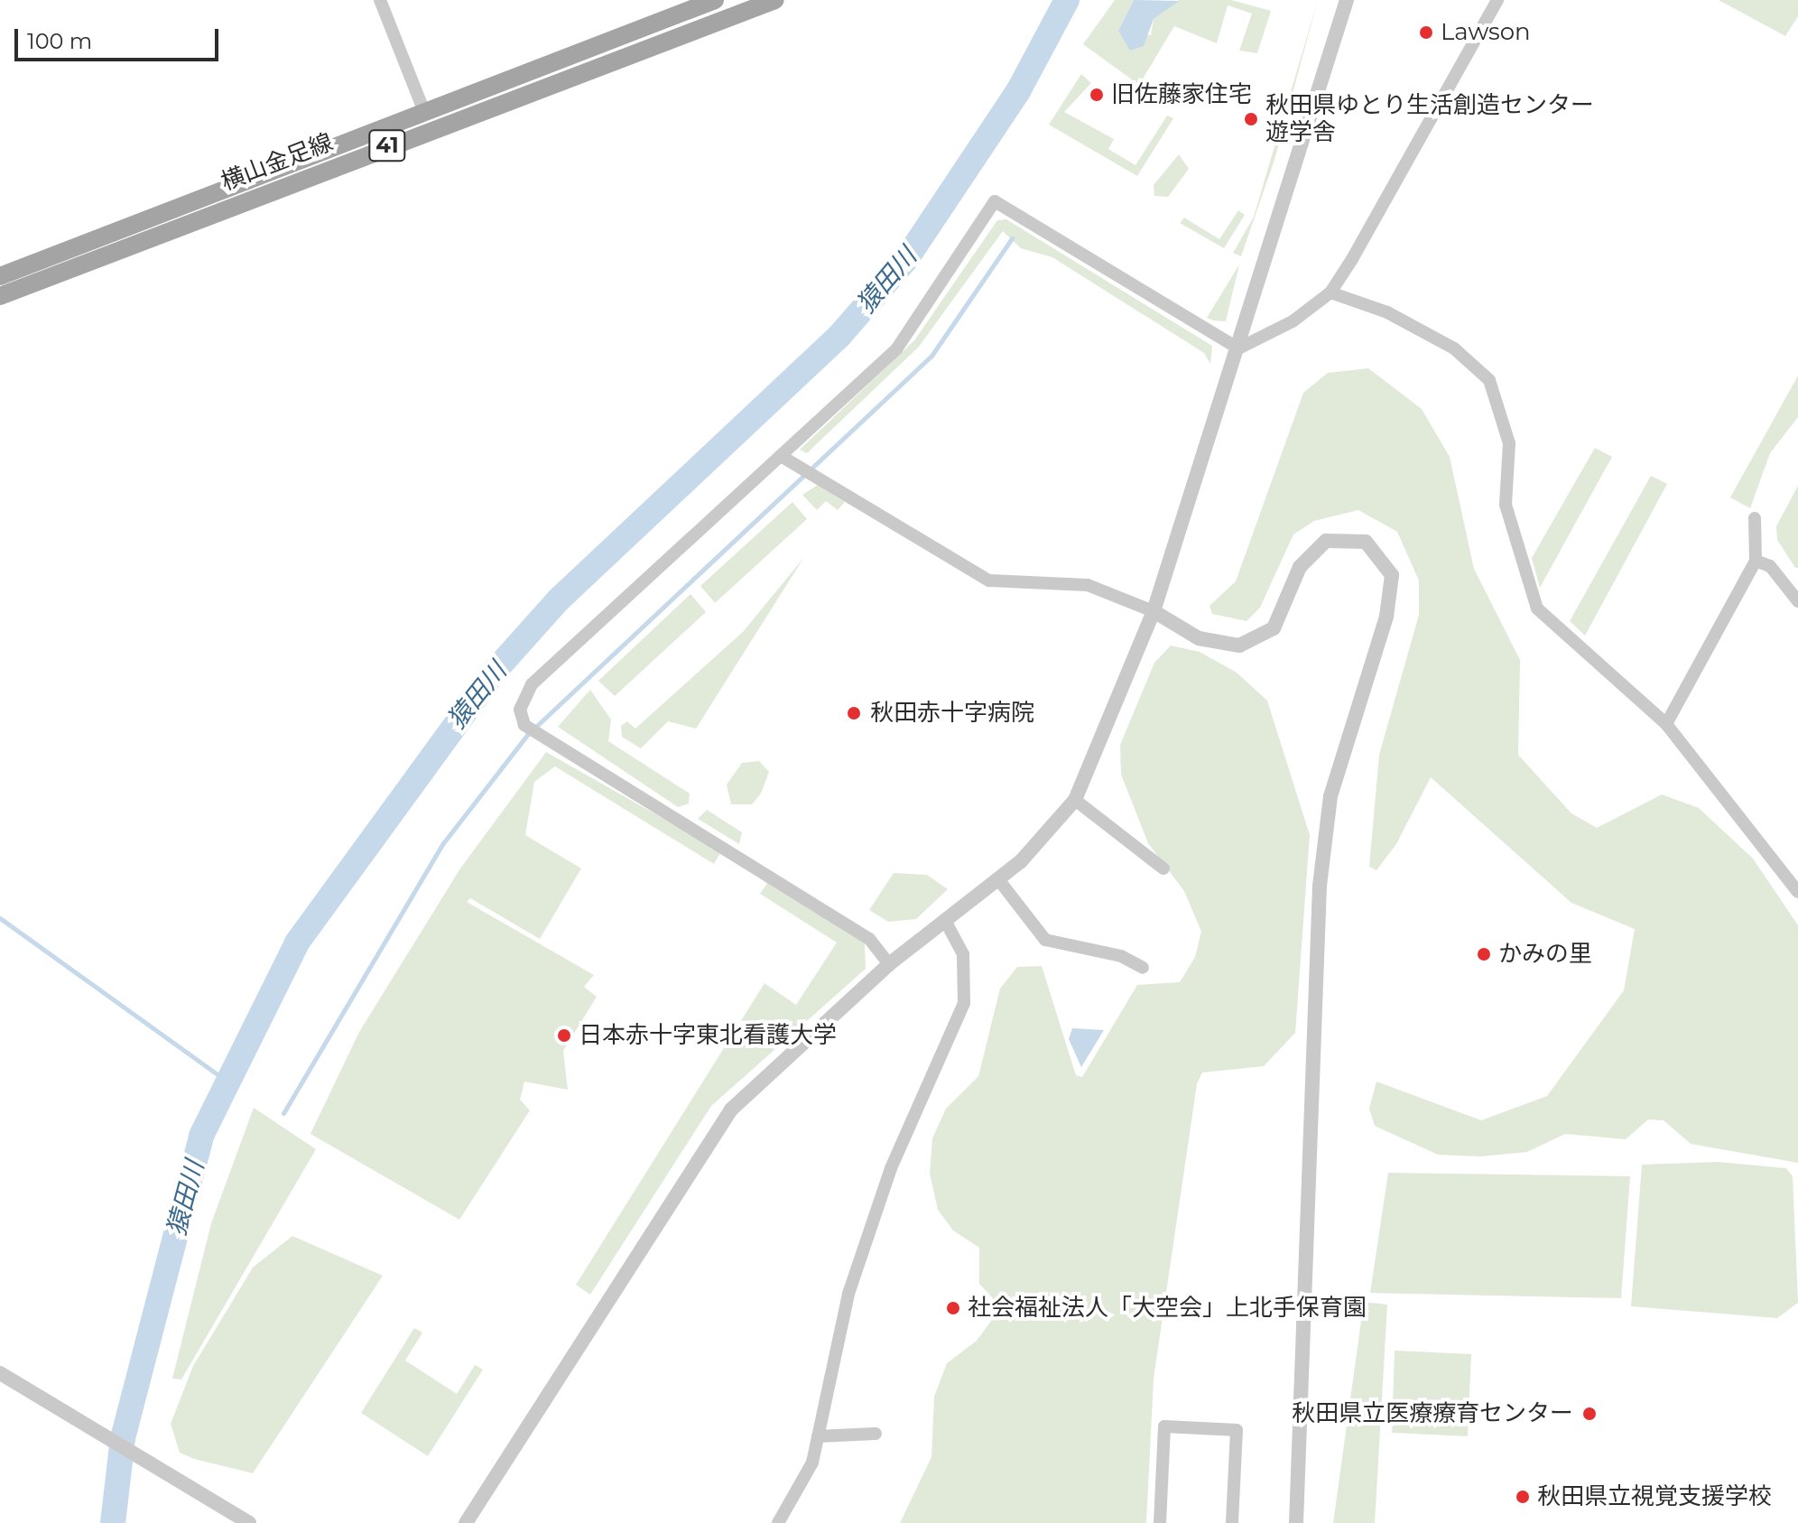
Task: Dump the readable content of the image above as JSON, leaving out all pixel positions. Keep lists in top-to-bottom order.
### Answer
{
  "streets": {
    "main road": ["41", "横山金足線"]
  },
  "water": ["猿田川"],
  "places": [
    "Lawson",
    "旧佐藤家住宅",
    "秋田県ゆとり生活創造センター 遊学舎",
    "秋田赤十字病院",
    "かみの里",
    "日本赤十字東北看護大学",
    "社会福祉法人「大空会」上北手保育園",
    "秋田県立医療療育センター",
    "秋田県立視覚支援学校"
  ],
  "scale_bar": "100 m"
}
